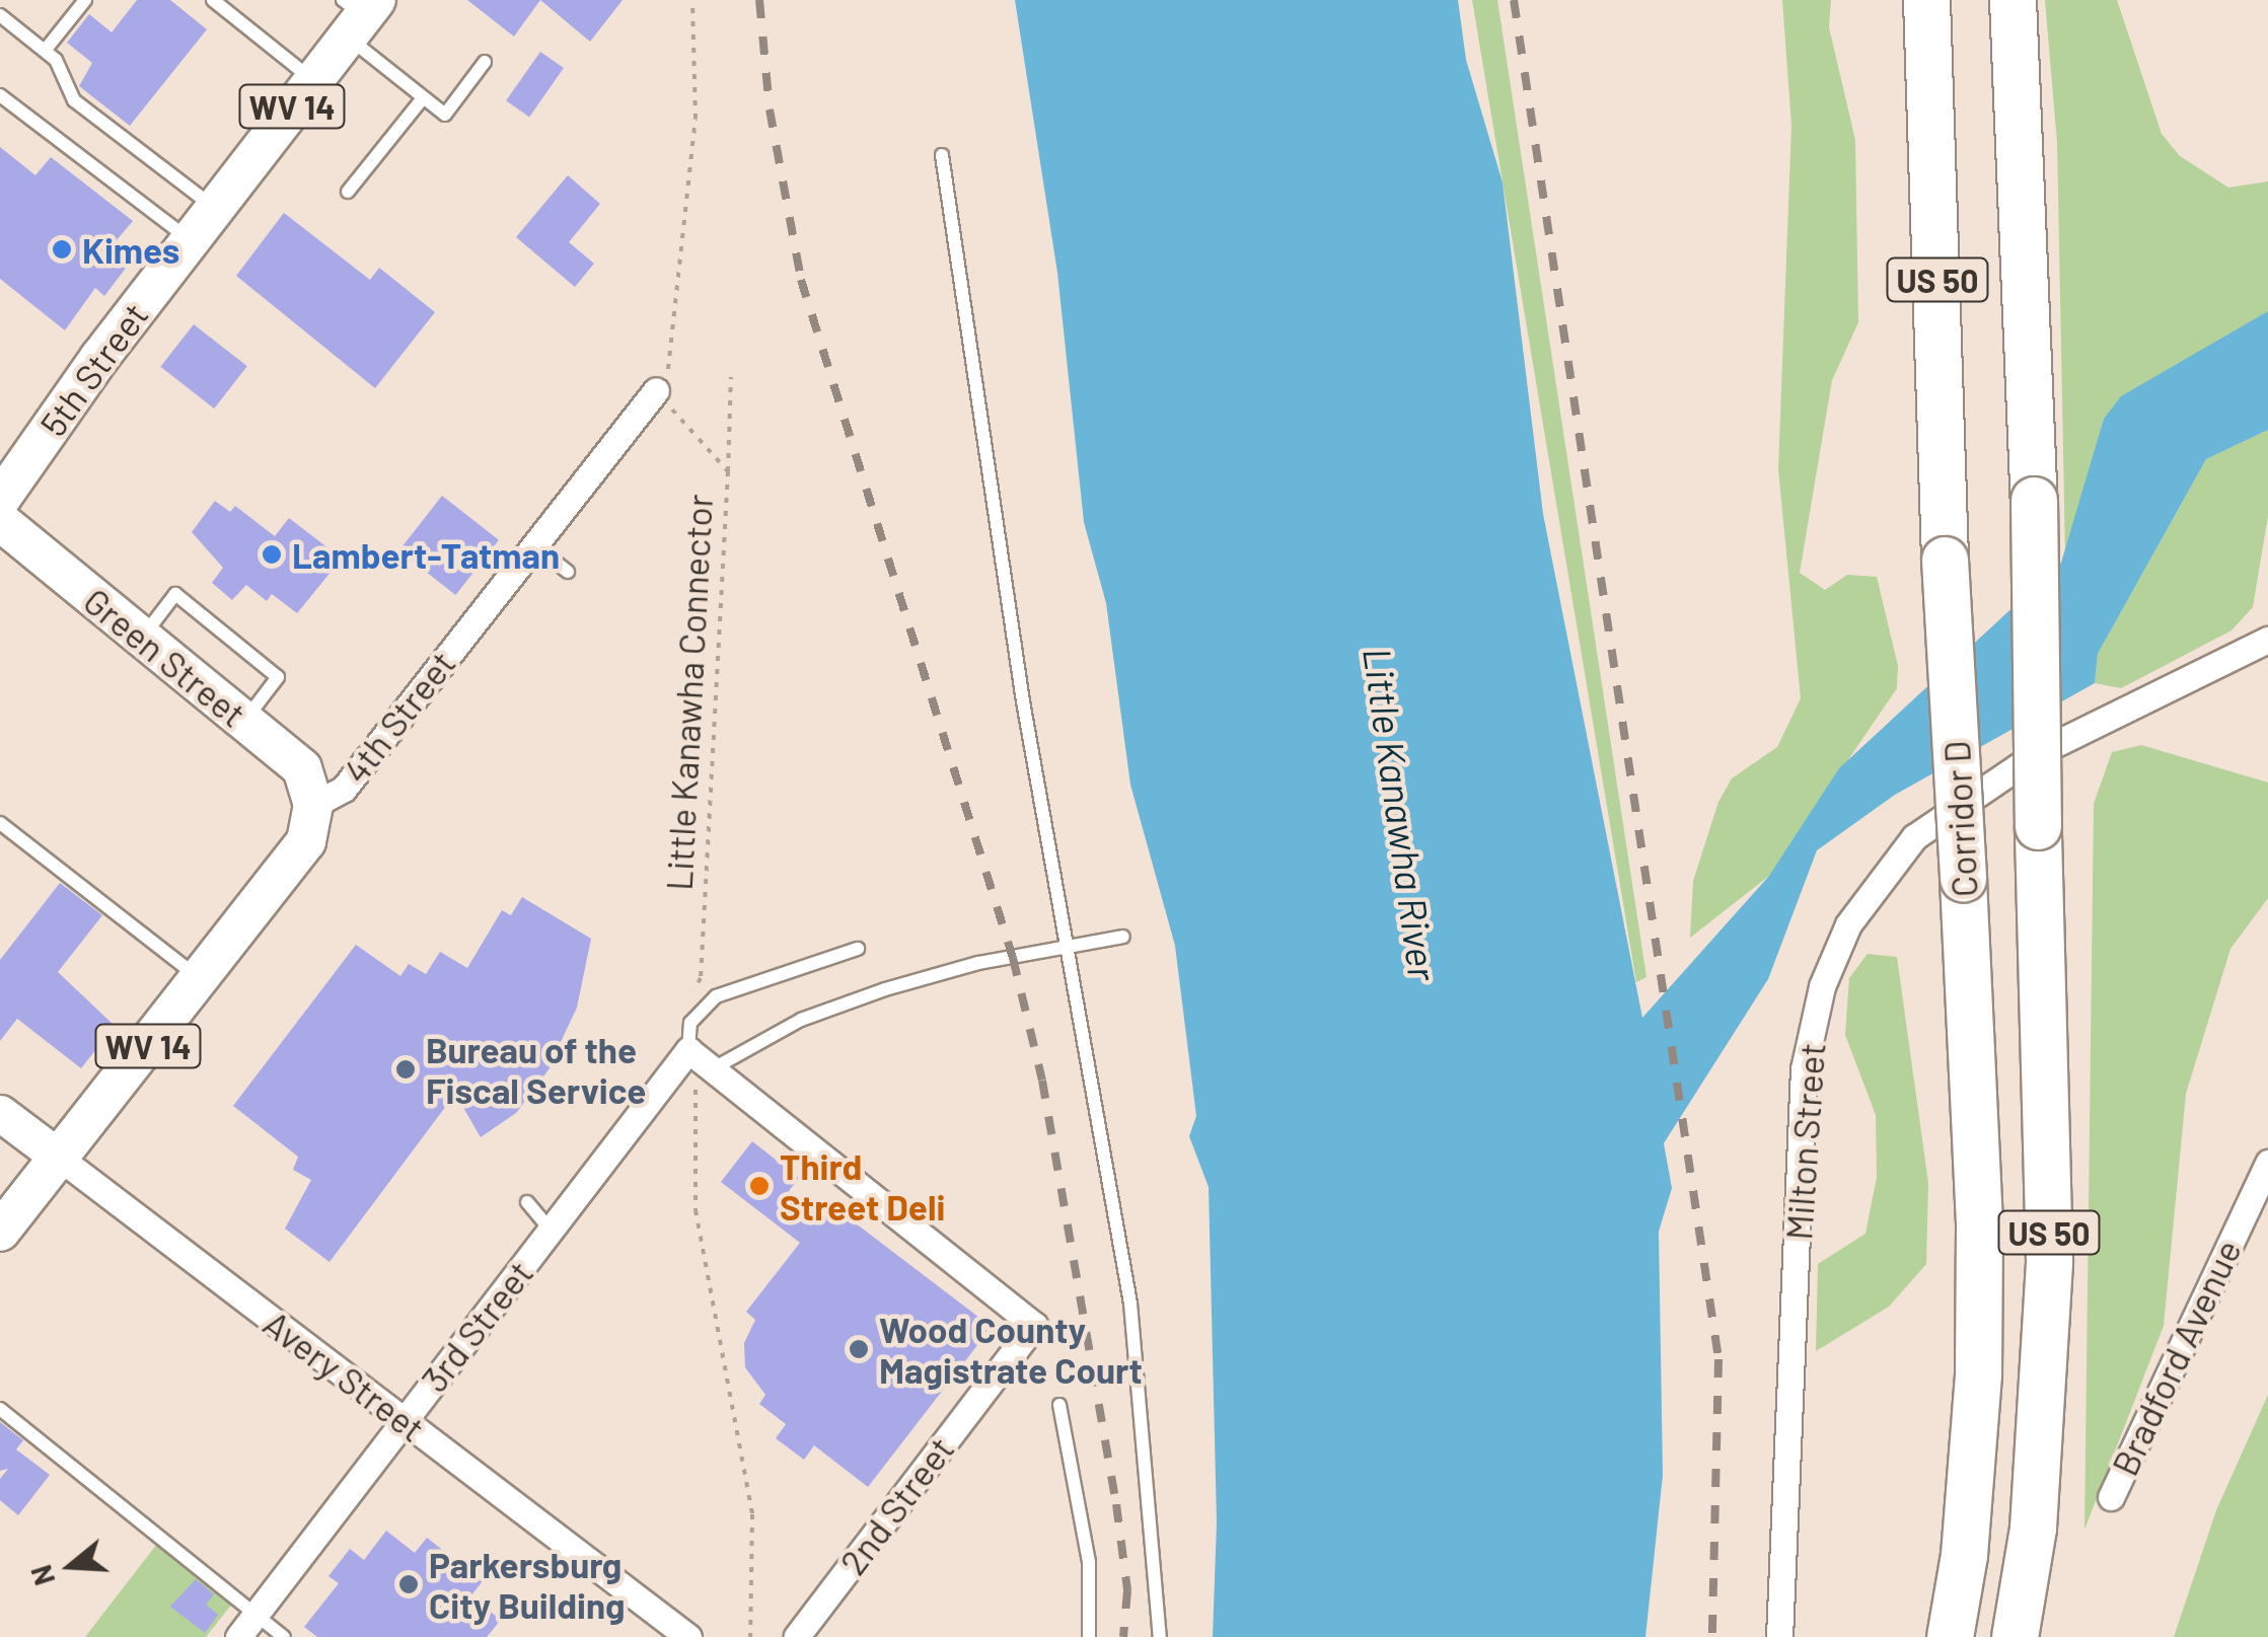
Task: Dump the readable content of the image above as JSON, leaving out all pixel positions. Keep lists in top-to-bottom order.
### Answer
{
  "streets": {
    "highway": ["US 50", "Corridor D"],
    "main road": [
      "WV 14",
      "5th Street",
      "Green Street",
      "4th Street"
    ],
    "street": [
      "Milton Street",
      "3rd Street",
      "Bradford Avenue",
      "Avery Street",
      "2nd Street"
    ],
    "path": ["Little Kanawha Connector"]
  },
  "crossings": [
    ["Green Street", "4th Street"],
    ["Little Kanawha Connector", "4th Street"],
    ["Little Kanawha Connector", "3rd Street"],
    ["4th Street", "Avery Street"],
    ["3rd Street", "Avery Street"]
  ],
  "water": ["Little Kanawha River"],
  "places": [
    "Kimes",
    "Lambert-Tatman",
    "Bureau of the Fiscal Service",
    "Third Street Deli",
    "Wood County Magistrate Court",
    "Parkersburg City Building"
  ],
  "north": "left"
}
